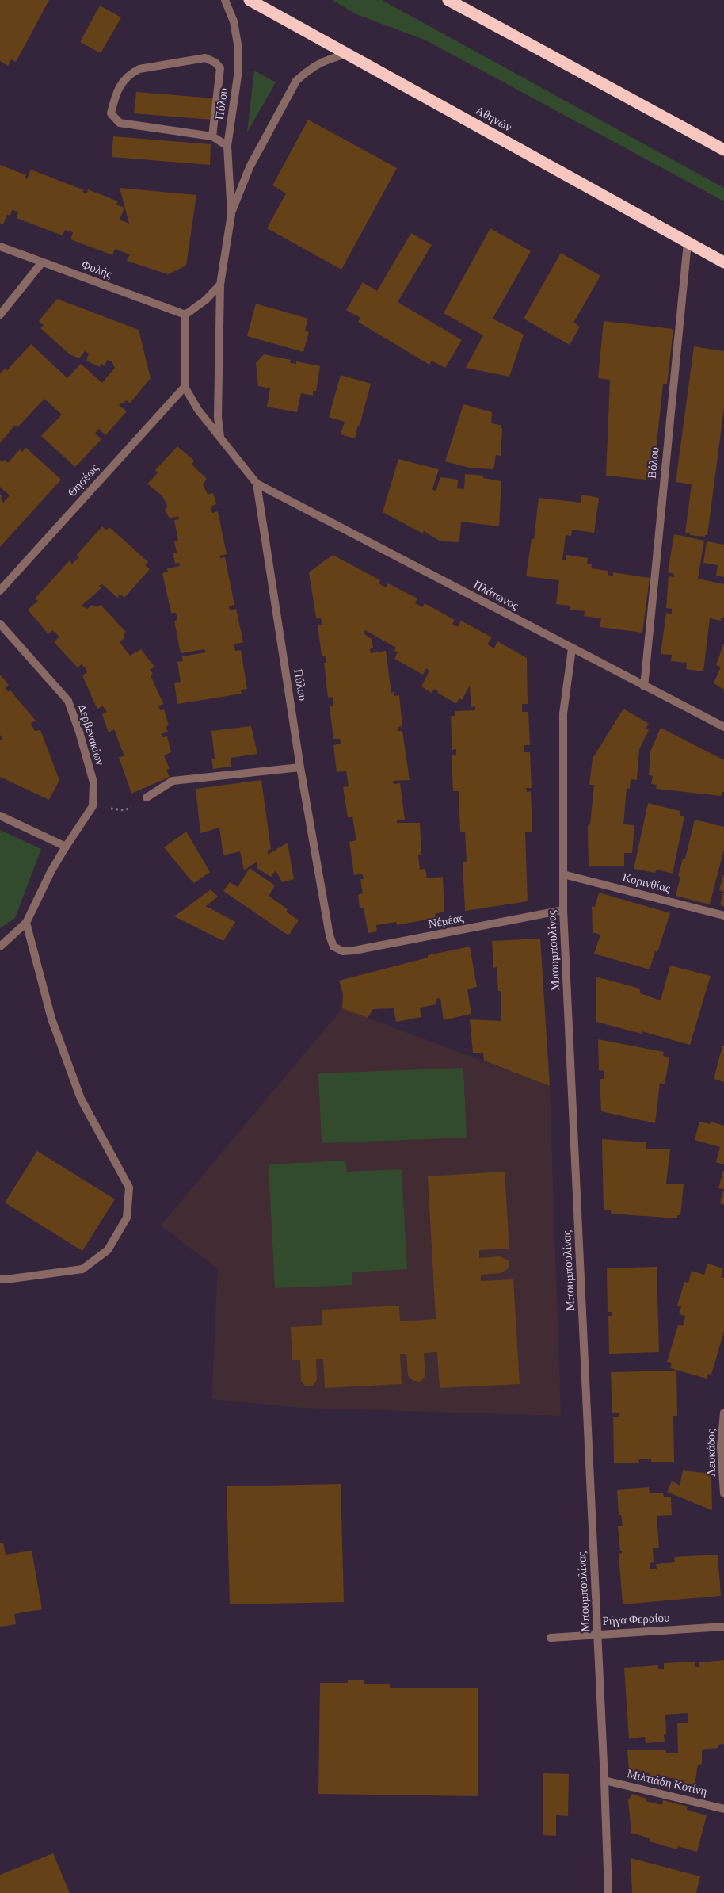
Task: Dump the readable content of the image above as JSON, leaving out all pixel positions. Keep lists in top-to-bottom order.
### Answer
{
  "streets": {
    "highway": ["Αθηνών"],
    "street": [
      "Πύλου",
      "Φυλής",
      "Βόλου",
      "Θησέως",
      "Πλάτωνος",
      "Δερβενακίων",
      "Κορινθίας",
      "Νέμέας",
      "Μπουμπουλίνας",
      "Λευκάδος",
      "Ρήγα Φεραίου",
      "Μιλτιάδη Κοτίνη"
    ]
  },
  "crossings": [
    ["Πύλου", "Αθηνών"],
    ["Πύλου", "Πλάτωνος"],
    ["Πύλου", "Νέμέας"],
    ["Αθηνών", "Βόλου"],
    ["Βόλου", "Πλάτωνος"],
    ["Πλάτωνος", "Μπουμπουλίνας"],
    ["Κορινθίας", "Μπουμπουλίνας"],
    ["Νέμέας", "Μπουμπουλίνας"],
    ["Μπουμπουλίνας", "Ρήγα Φεραίου"],
    ["Μπουμπουλίνας", "Μιλτιάδη Κοτίνη"]
  ]
}
